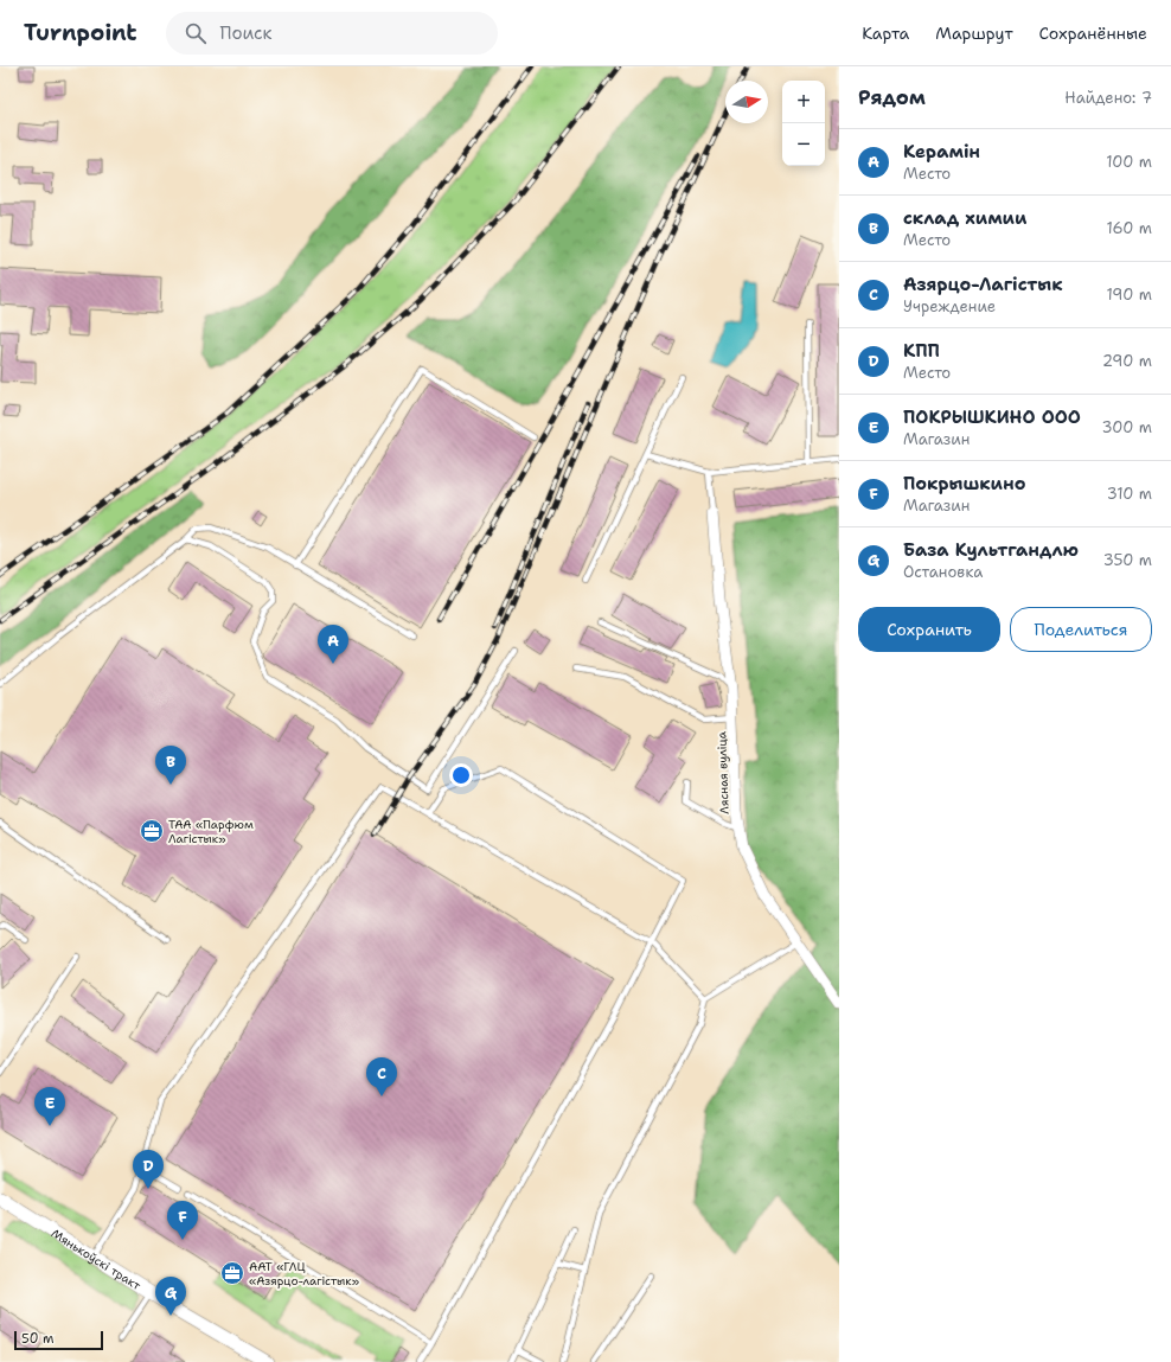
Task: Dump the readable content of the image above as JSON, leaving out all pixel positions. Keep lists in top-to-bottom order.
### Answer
{
  "streets": {
    "street": ["Лясная вуліца", "Мянькоўскі тракт"]
  },
  "places": {
    "office": ["ТАА «Парфюм Лагістык»", "ААТ «ГЛЦ «Азярцо-лагістык»"]
  },
  "scale_bar": "50 m",
  "north": "right",
  "page": {
    "header": "Turnpoint",
    "search": "Поиск",
    "nav": ["Карта", "Маршрут", "Сохранённые"],
    "heading": ["Рядом", "Найдено: 7"],
    "map_buttons": ["+", "−"],
    "list": [
      {
        "mark": "A",
        "name": "Керамін",
        "note": "Место",
        "value": "100 m"
      },
      {
        "mark": "B",
        "name": "склад химии",
        "note": "Место",
        "value": "160 m"
      },
      {
        "mark": "C",
        "name": "Азярцо-Лагістык",
        "note": "Учреждение",
        "value": "190 m"
      },
      {
        "mark": "D",
        "name": "КПП",
        "note": "Место",
        "value": "290 m"
      },
      {
        "mark": "E",
        "name": "ПОКРЫШКИНО ООО",
        "note": "Магазин",
        "value": "300 m"
      },
      {
        "mark": "F",
        "name": "Покрышкино",
        "note": "Магазин",
        "value": "310 m"
      },
      {
        "mark": "G",
        "name": "База Культгандлю",
        "note": "Остановка",
        "value": "350 m"
      }
    ],
    "buttons": ["Сохранить", "Поделиться"],
    "pins": [
      "A",
      "B",
      "C",
      "E",
      "D",
      "F",
      "G"
    ],
    "scale": "50 m"
  }
}
